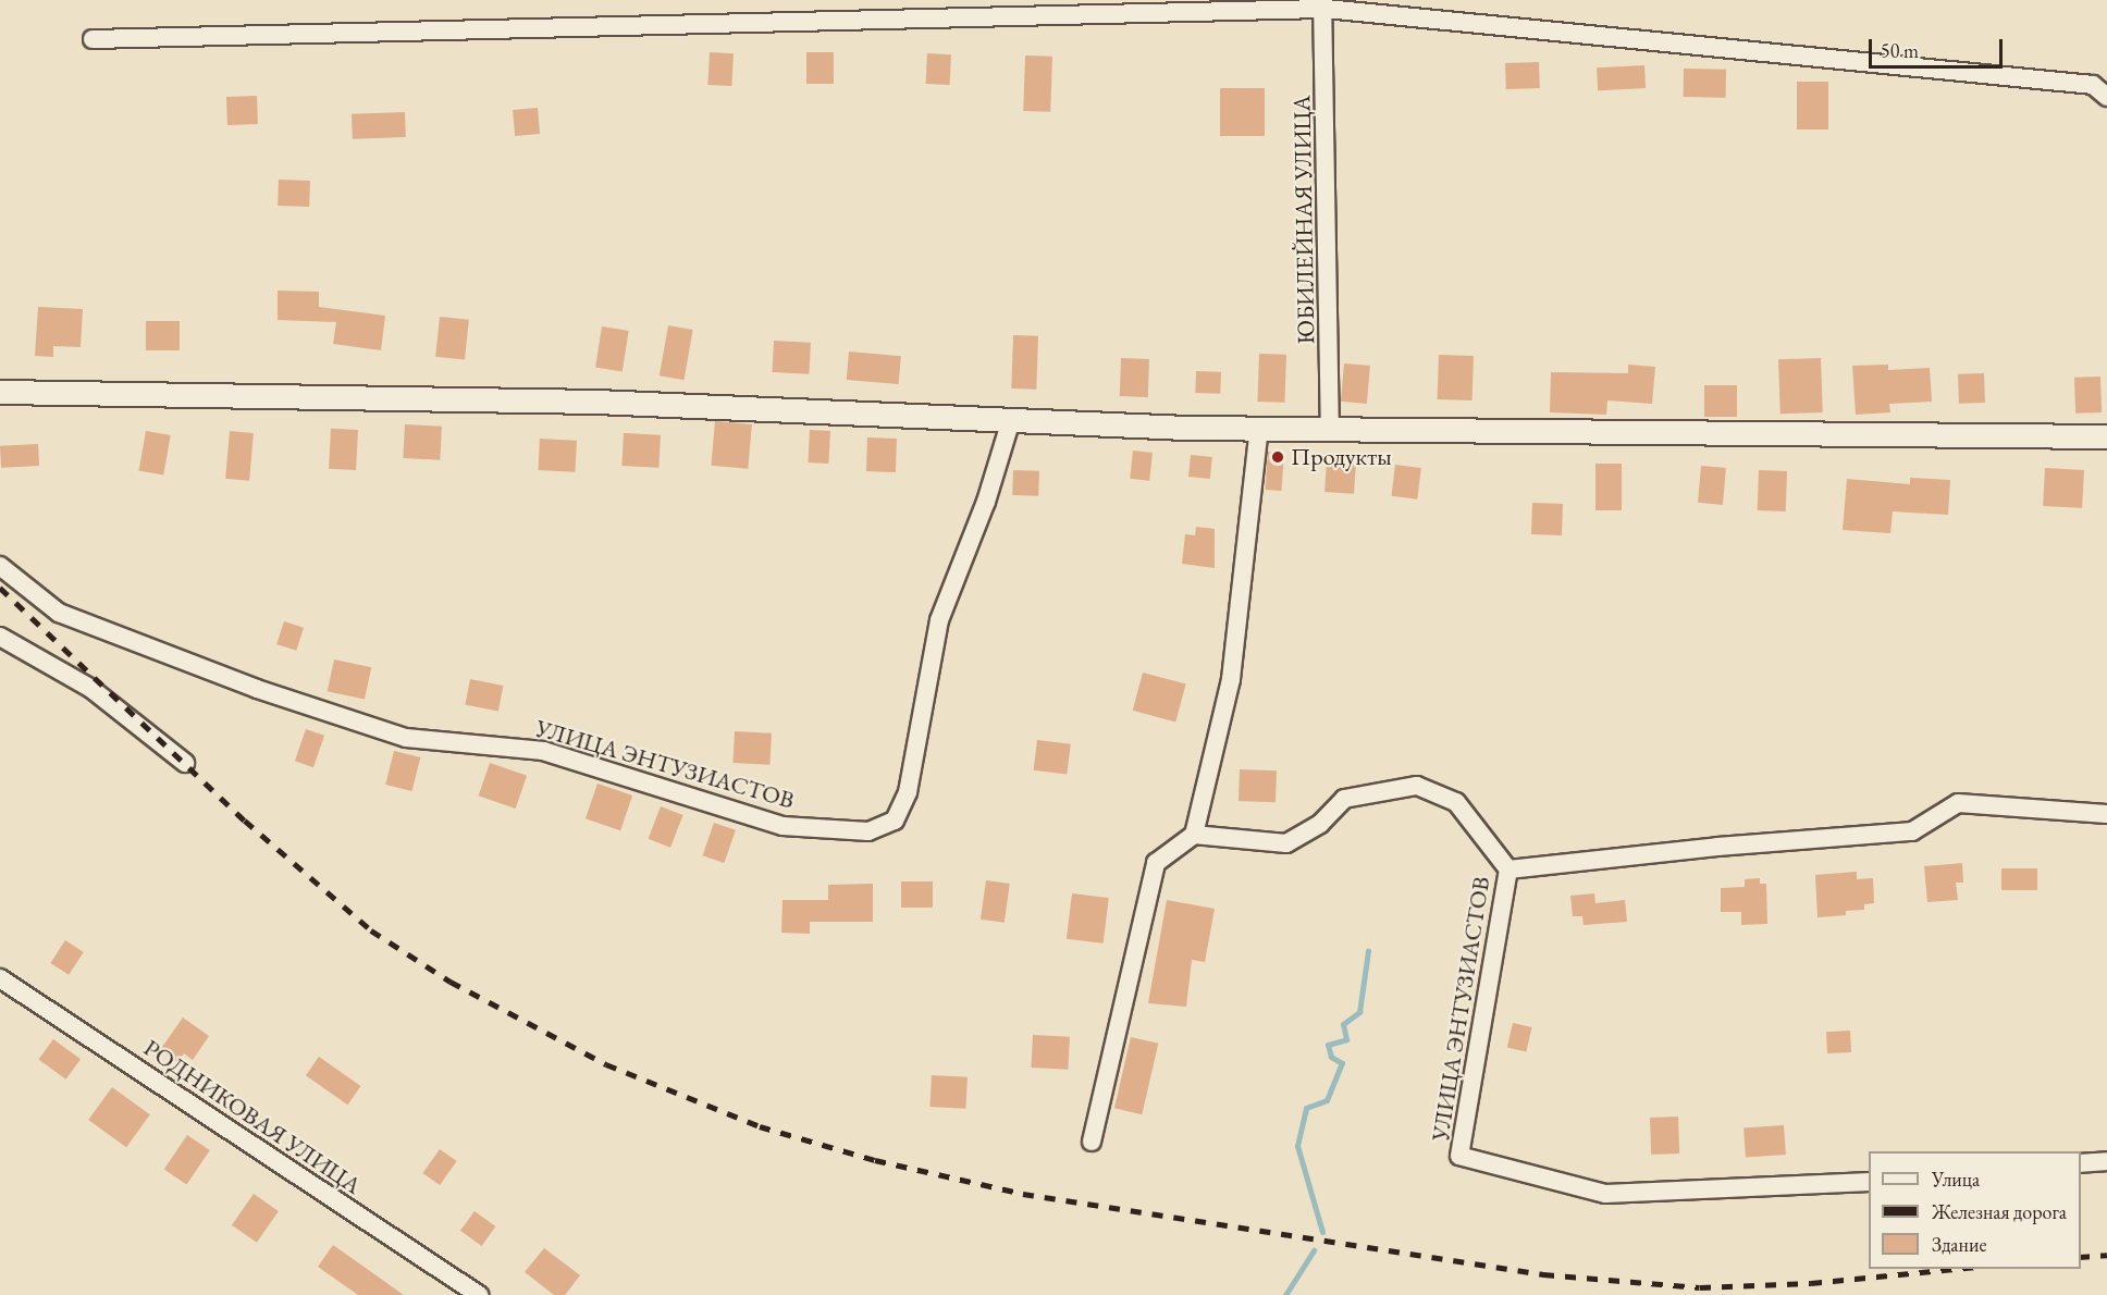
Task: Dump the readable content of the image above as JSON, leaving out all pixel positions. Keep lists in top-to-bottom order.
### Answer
{
  "streets": {
    "street": ["ЮБИЛЕЙНАЯ УЛИЦА", "УЛИЦА ЭНТУЗИАСТОВ", "РОДНИКОВАЯ УЛИЦА"]
  },
  "places": ["Продукты"],
  "legend": ["Улица", "Железная дорога", "Здание"],
  "scale_bar": "50 m"
}
